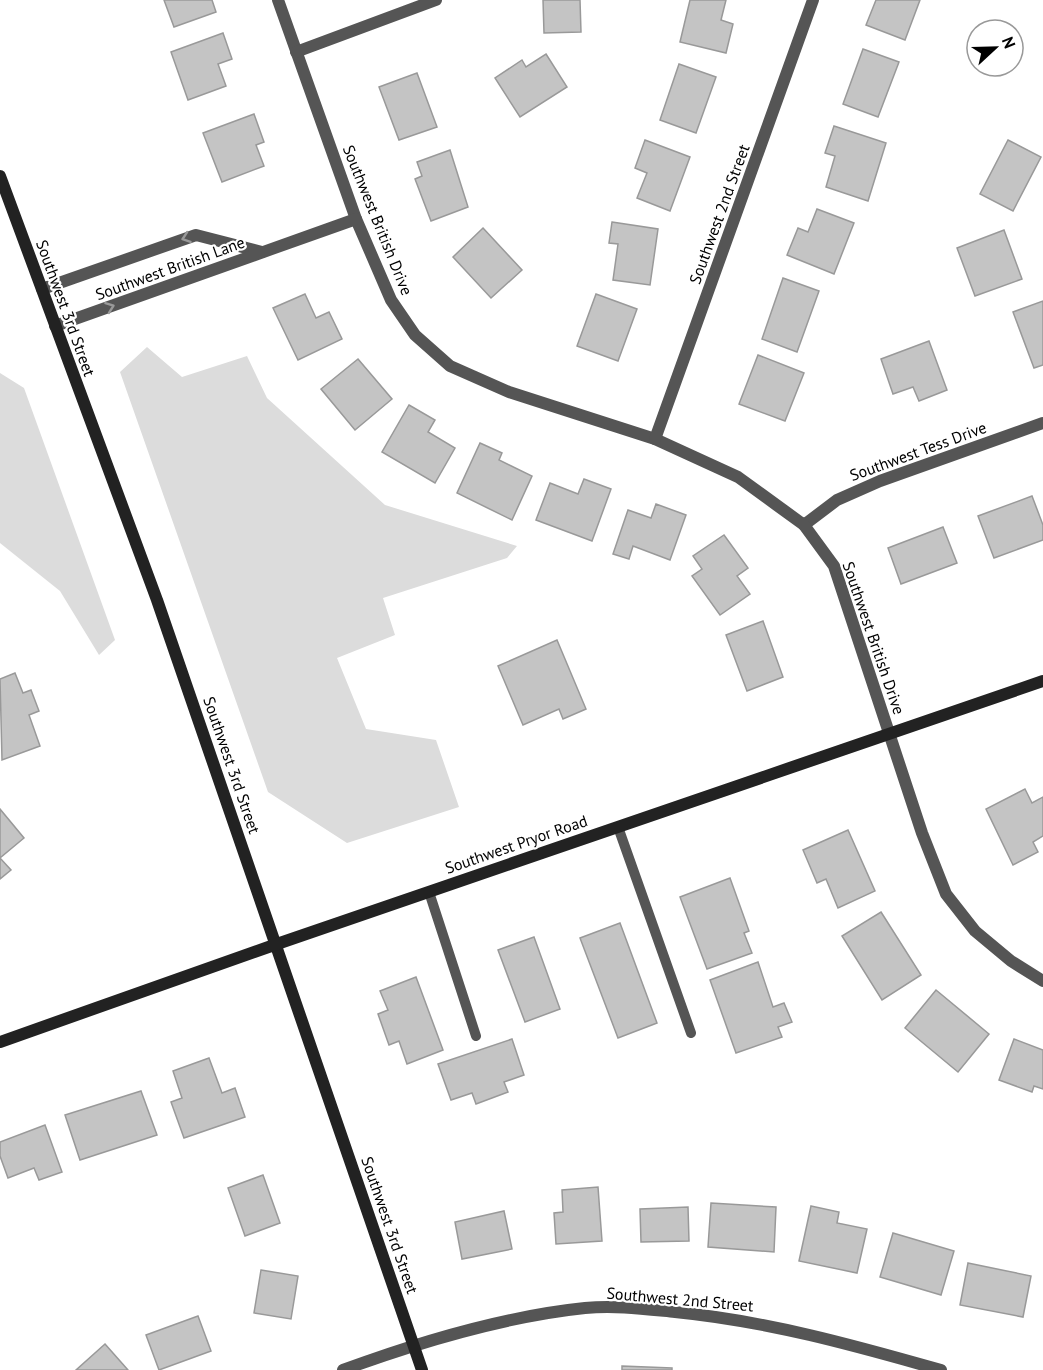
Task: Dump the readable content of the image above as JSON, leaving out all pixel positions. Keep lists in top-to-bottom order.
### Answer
{
  "streets": {
    "main road": ["Southwest 3rd Street", "Southwest Pryor Road"],
    "street": [
      "Southwest 2nd Street",
      "Southwest British Drive",
      "Southwest British Lane",
      "Southwest Tess Drive"
    ]
  },
  "crossings": [
    ["Southwest 2nd Street", "Southwest British Drive"],
    ["Southwest 2nd Street", "Southwest 3rd Street"],
    ["Southwest British Drive", "Southwest British Lane"],
    ["Southwest British Drive", "Southwest Tess Drive"],
    ["Southwest British Drive", "Southwest Pryor Road"],
    ["Southwest British Lane", "Southwest 3rd Street"],
    ["Southwest 3rd Street", "Southwest Pryor Road"]
  ],
  "north": "right"
}
